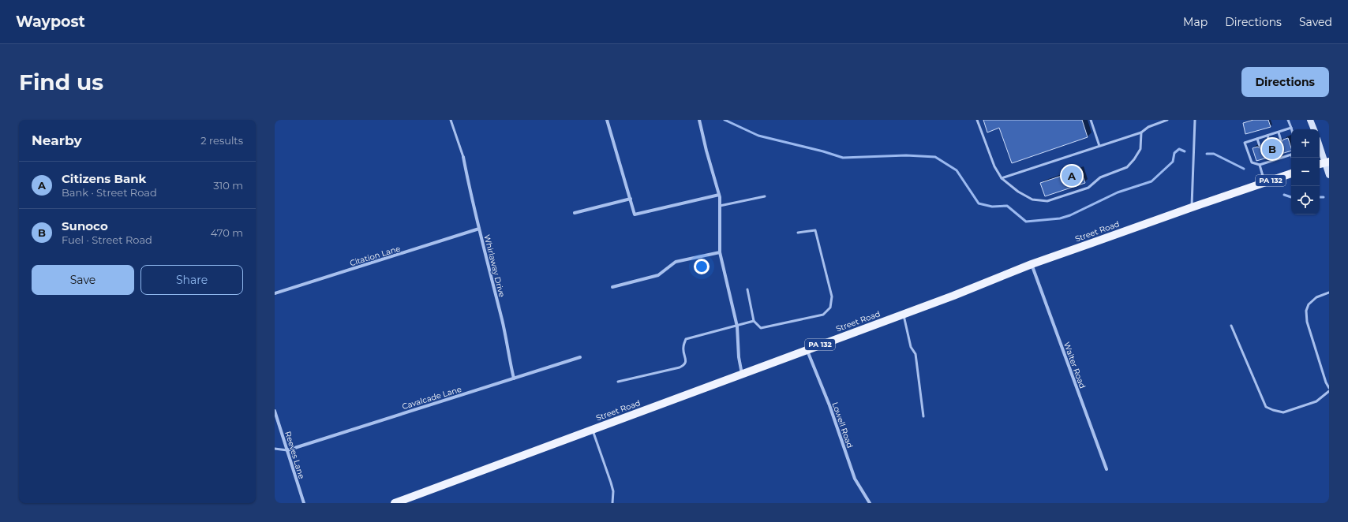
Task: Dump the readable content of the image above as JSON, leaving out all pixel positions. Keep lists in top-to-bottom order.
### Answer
{
  "streets": {
    "main road": ["PA 132", "Street Road"],
    "street": [
      "Citation Lane",
      "Whirlaway Drive",
      "Walter Road",
      "Cavalcade Lane",
      "Lowell Road",
      "Reeves Lane"
    ]
  },
  "crossings": [
    ["Street Road", "Walter Road"],
    ["Street Road", "Lowell Road"],
    ["Citation Lane", "Whirlaway Drive"],
    ["Whirlaway Drive", "Cavalcade Lane"],
    ["Cavalcade Lane", "Reeves Lane"]
  ],
  "page": {
    "header": "Waypost",
    "nav": ["Map", "Directions", "Saved"],
    "buttons": [
      "Directions",
      ["Save", "Share"]
    ],
    "title": "Find us",
    "heading": ["Nearby", "2 results"],
    "map_buttons": ["+", "−"],
    "pins": ["B", "A"],
    "list": [
      {
        "mark": "A",
        "name": "Citizens Bank",
        "note": "Bank · Street Road",
        "value": "310 m"
      },
      {
        "mark": "B",
        "name": "Sunoco",
        "note": "Fuel · Street Road",
        "value": "470 m"
      }
    ]
  }
}
